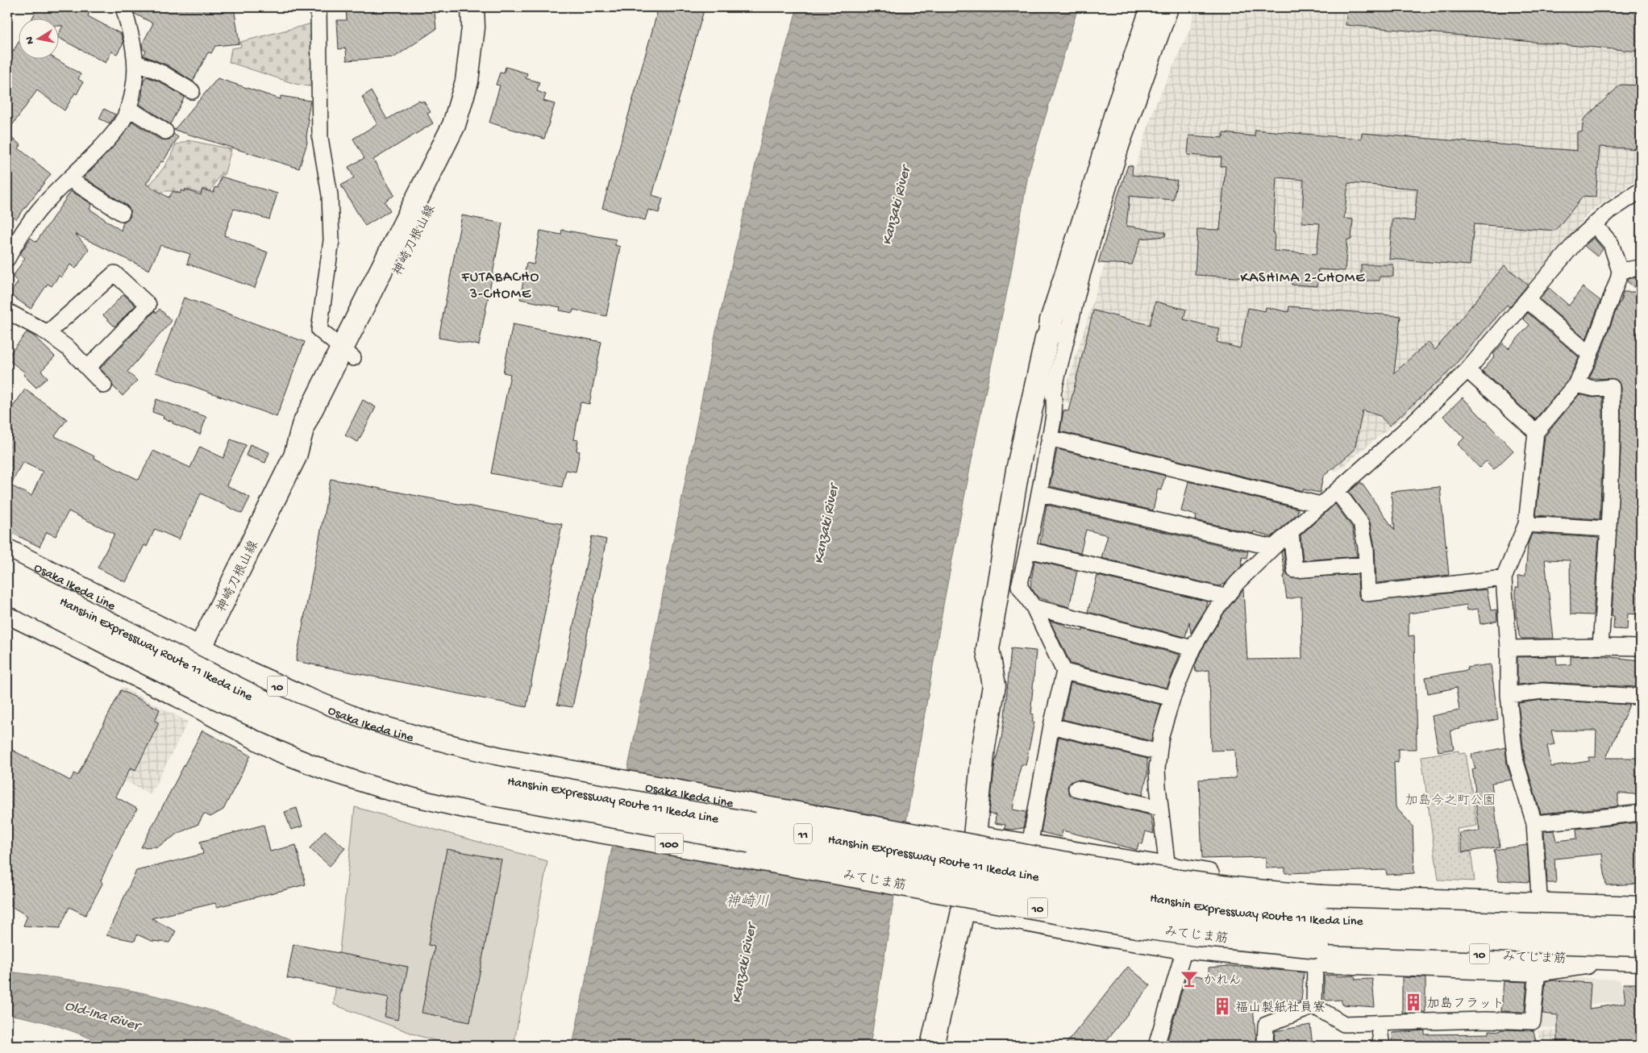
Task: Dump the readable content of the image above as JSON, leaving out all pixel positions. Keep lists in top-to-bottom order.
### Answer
{
  "streets": {
    "main road": [
      "神崎刀根山線",
      "Osaka Ikeda Line",
      "Hanshin Expressway Route 11 Ikeda Line",
      "10",
      "11",
      "100",
      "みてじま筋"
    ]
  },
  "crossings": [
    ["神崎刀根山線", "Osaka Ikeda Line"],
    ["神崎刀根山線", "100"],
    ["100", "みてじま筋"]
  ],
  "districts": ["FUTABACHO 3-CHOME", "KASHIMA 2-CHOME"],
  "water": ["Kanzaki River", "神崎川", "Old-Ina River"],
  "parks": ["加島今之町公園"],
  "places": {
    "bar": ["かれん"],
    "building": ["加島フラット", "福山製紙社員寮"]
  },
  "north": "left"
}
